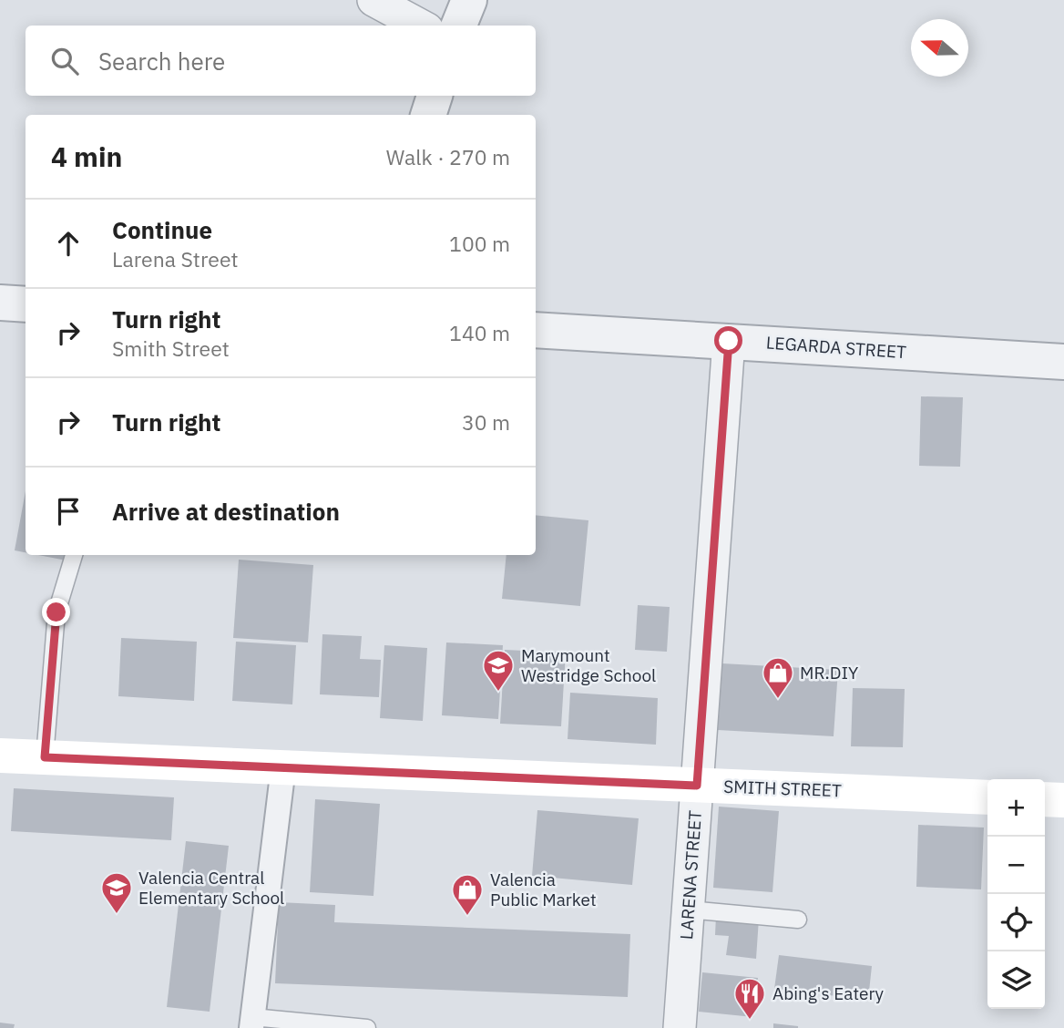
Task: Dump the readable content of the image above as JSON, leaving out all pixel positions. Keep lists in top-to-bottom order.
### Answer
{
  "streets": {
    "main road": ["SMITH STREET"],
    "street": ["LEGARDA STREET", "LARENA STREET"]
  },
  "crossings": [
    ["LEGARDA STREET", "LARENA STREET"],
    ["SMITH STREET", "LARENA STREET"]
  ],
  "places": {
    "school or university": ["Marymount Westridge School", "Valencia Central Elementary School"],
    "shop": ["MR.DIY", "Valencia Public Market"],
    "restaurant": ["Abing's Eatery"]
  },
  "north": "left",
  "page": {
    "search": "Search here",
    "heading": ["4 min", "Walk · 270 m"],
    "list": [
      ["Continue", "Larena Street", "100 m"],
      ["Turn right", "Smith Street", "140 m"],
      ["Turn right", "30 m"],
      "Arrive at destination"
    ],
    "map_buttons": ["+", "−"]
  }
}
